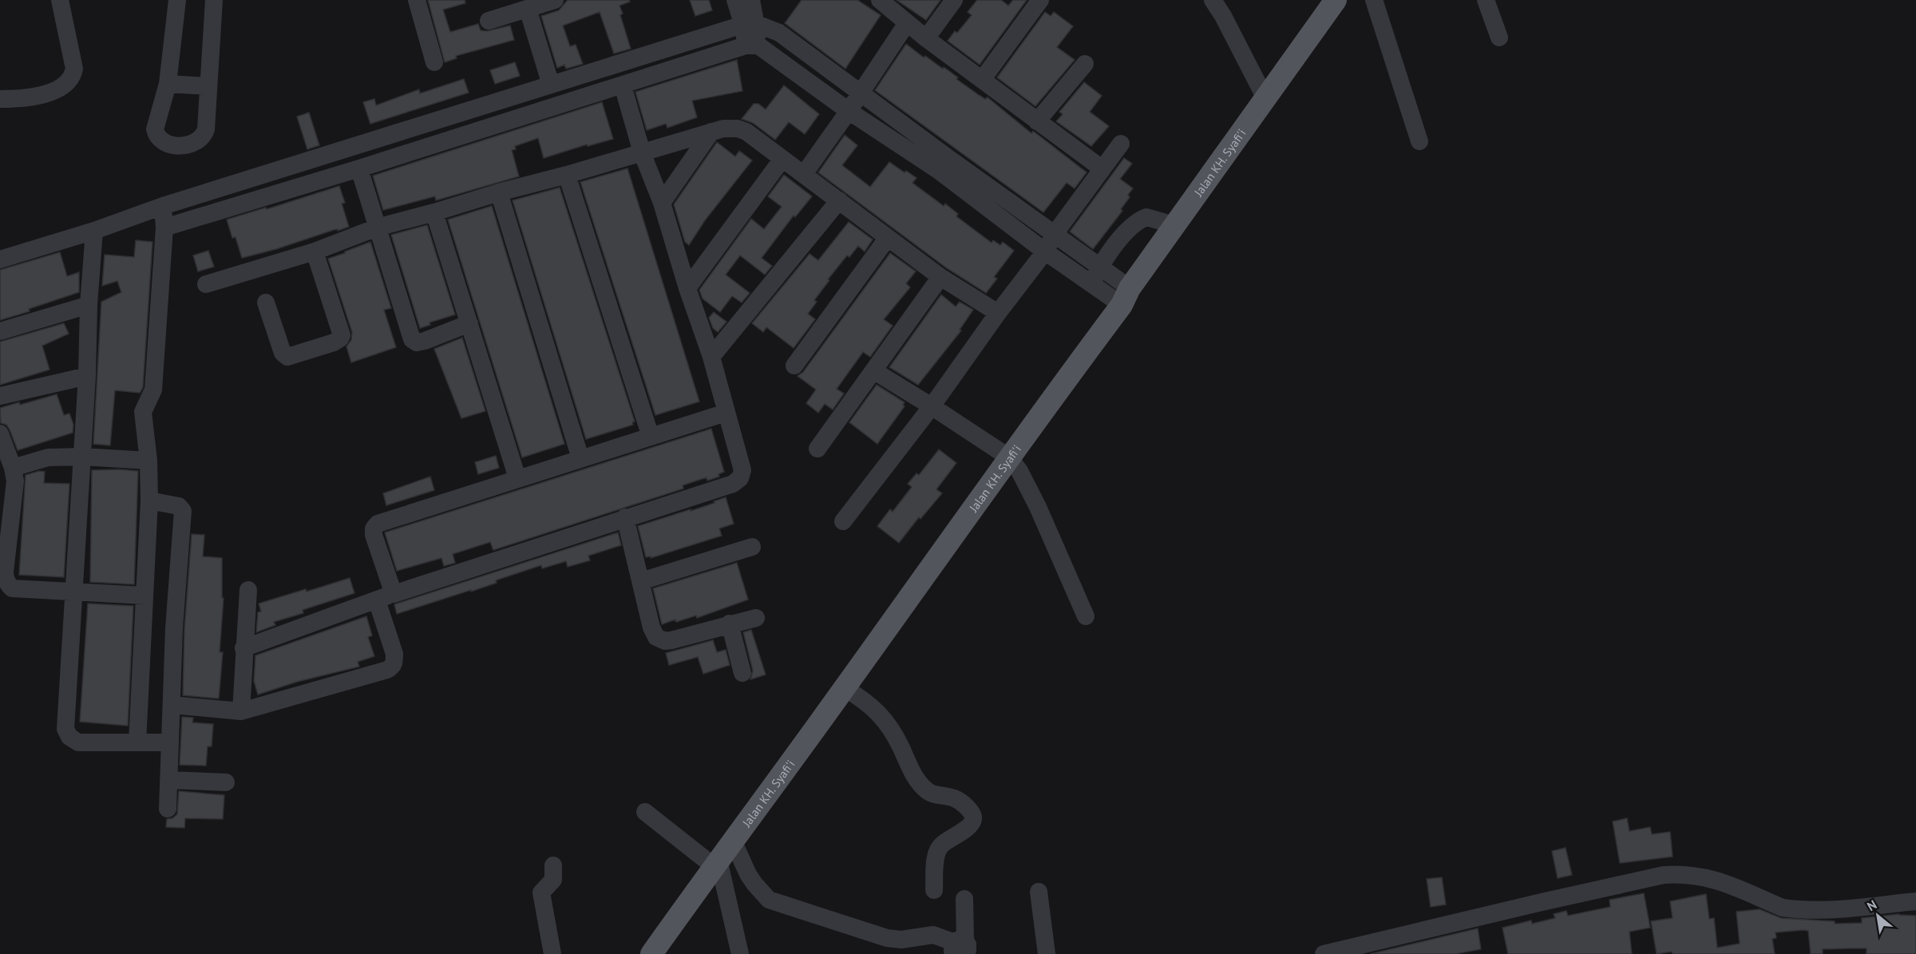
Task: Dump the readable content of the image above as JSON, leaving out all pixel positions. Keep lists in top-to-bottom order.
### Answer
{
  "streets": {
    "main road": ["Jalan KH. Syafi'i"]
  },
  "north": "top left"
}
